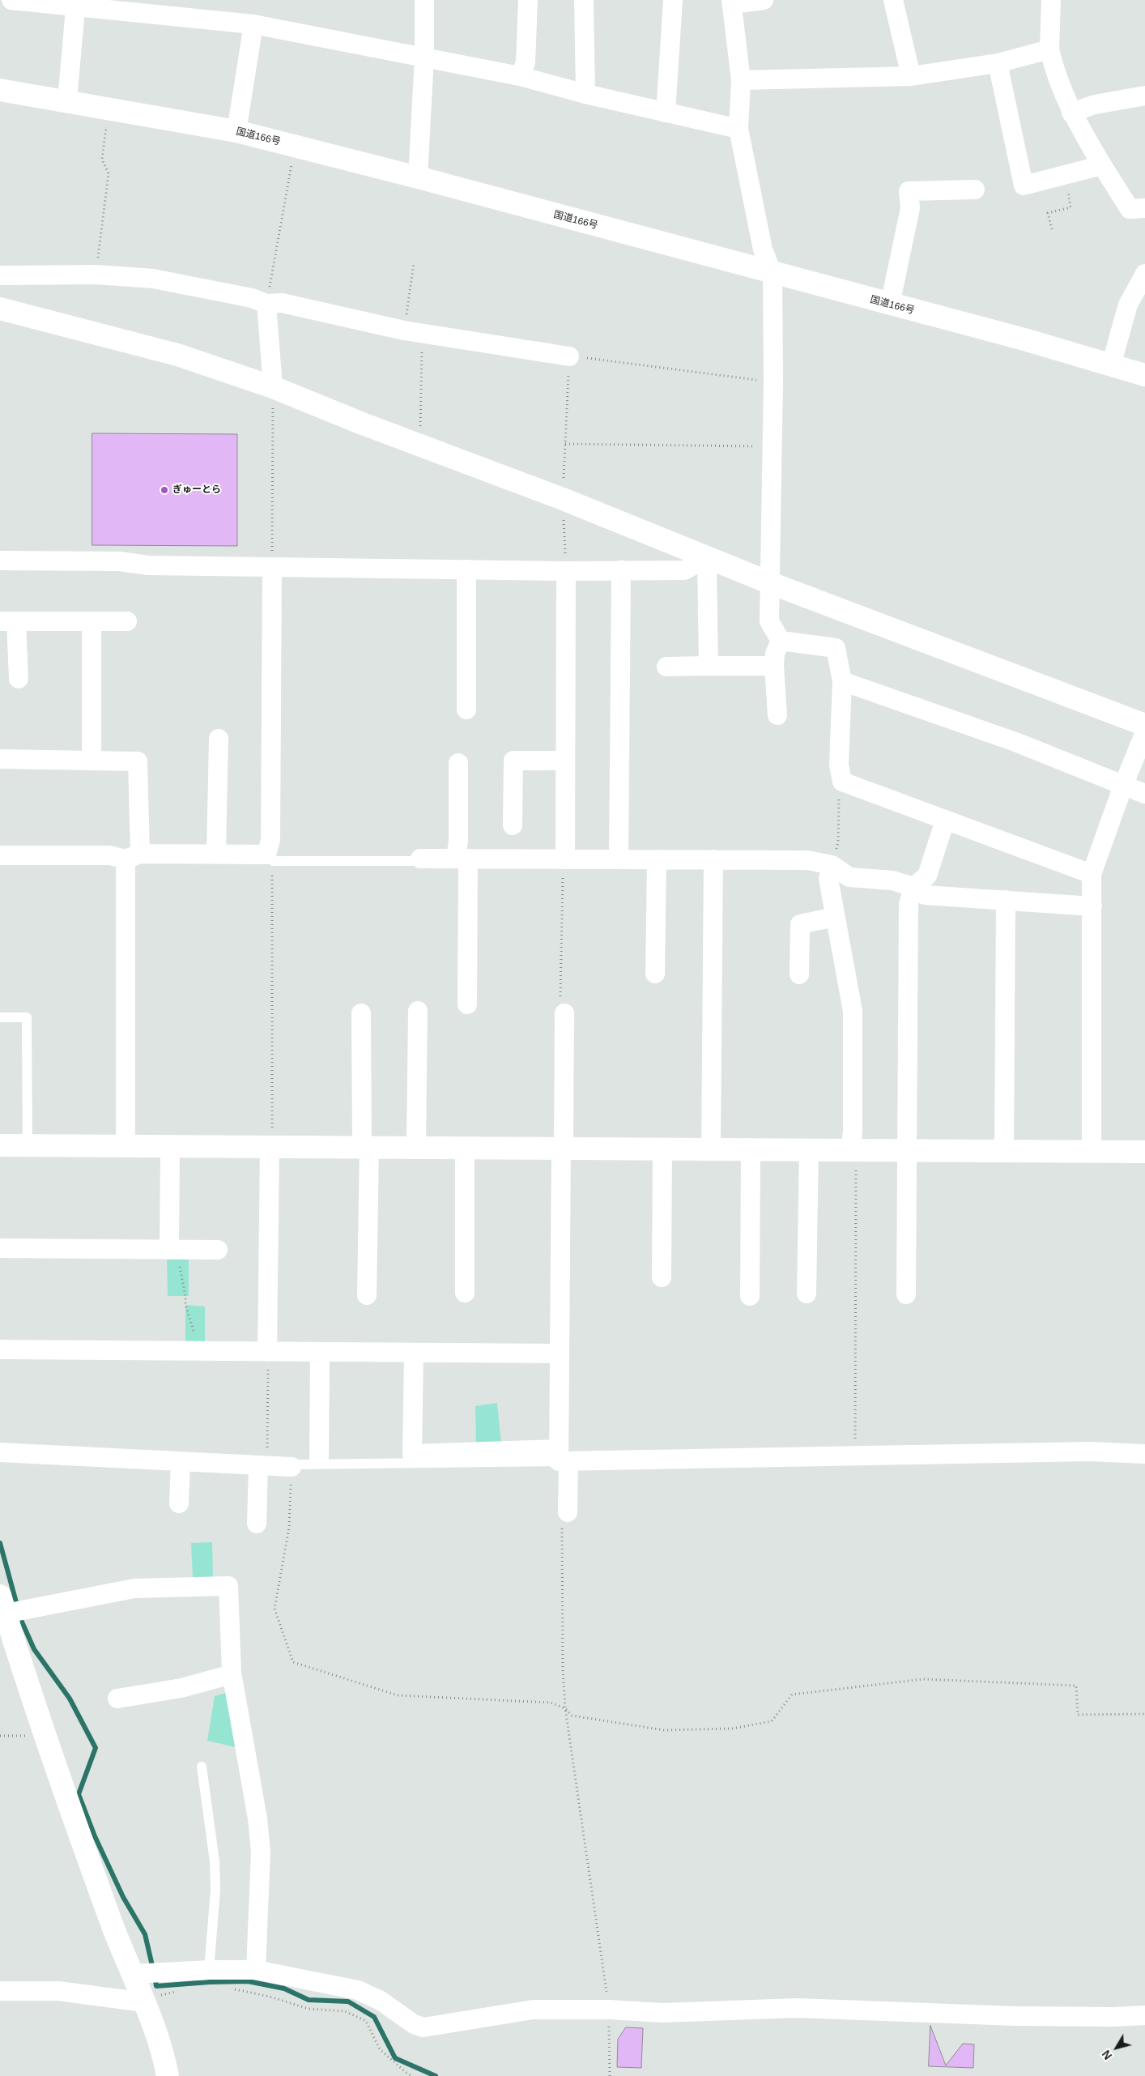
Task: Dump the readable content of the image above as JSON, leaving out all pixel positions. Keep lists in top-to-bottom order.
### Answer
{
  "streets": {
    "main road": ["国道166号"]
  },
  "places": ["ぎゅーとら"],
  "north": "bottom left"
}
